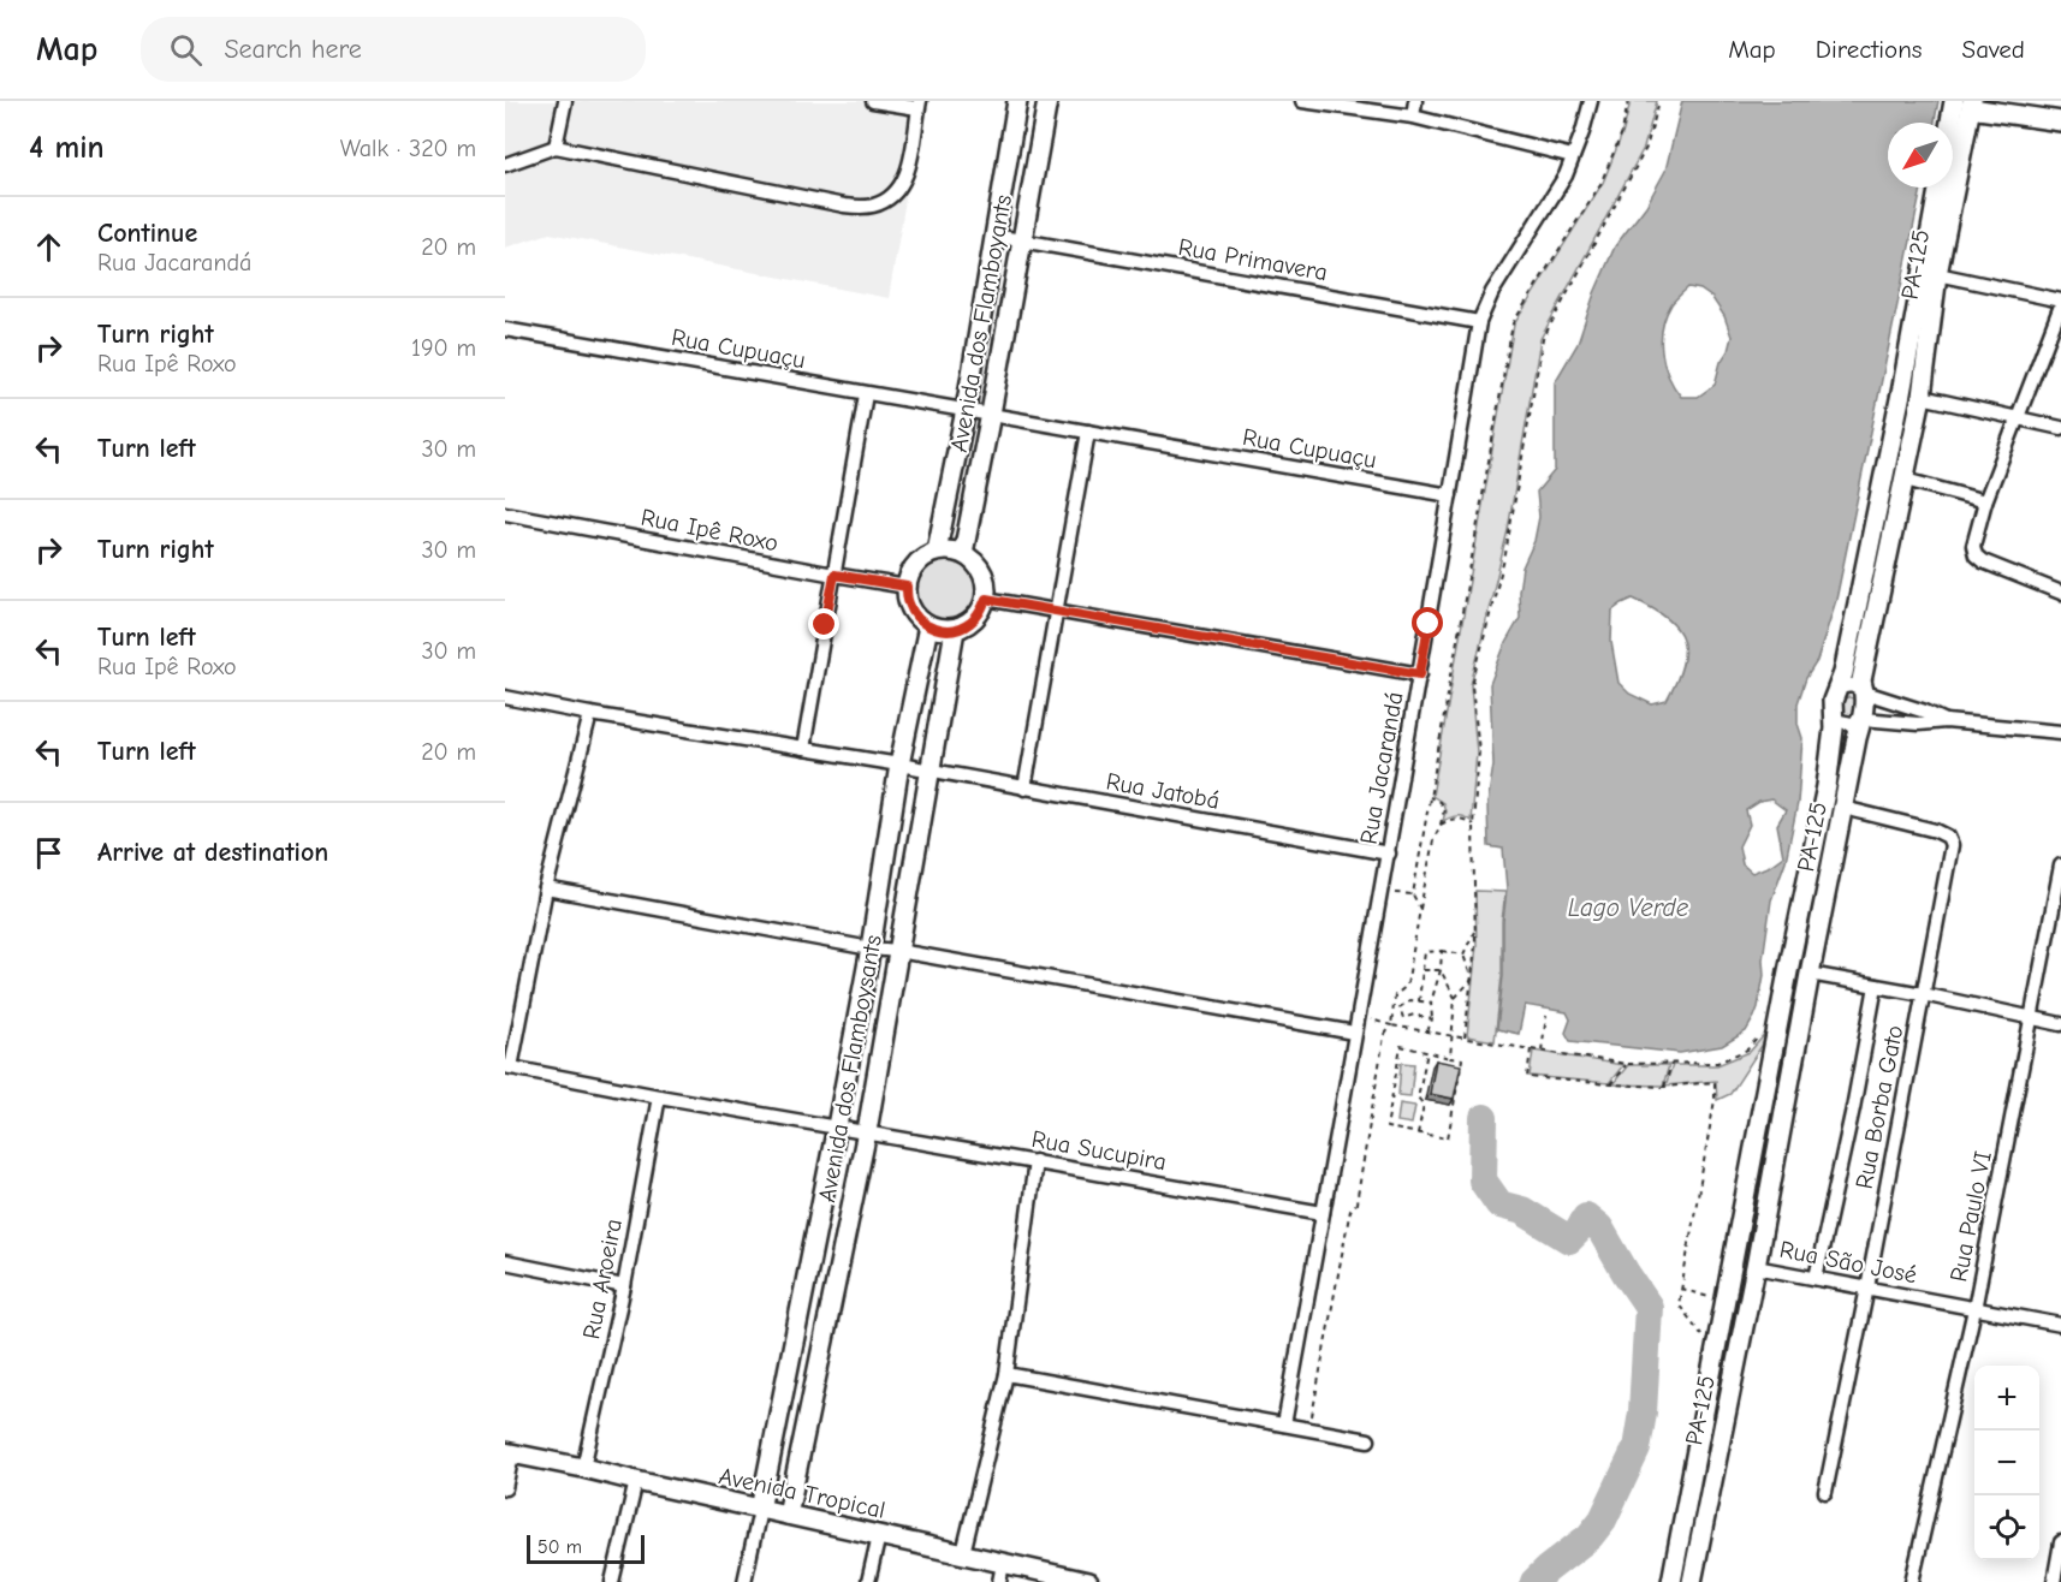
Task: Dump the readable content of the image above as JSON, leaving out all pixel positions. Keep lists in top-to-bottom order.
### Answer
{
  "streets": {
    "street": [
      "Rua Primavera",
      "PA-125",
      "Avenida dos Flamboyants",
      "Rua Cupuaçu",
      "Rua Ipê Roxo",
      "Rua Jacarandá",
      "Rua Jatobá",
      "Avenida dos Flamboysants",
      "Rua Borba Gato",
      "Rua Sucupira",
      "Rua Paulo VI",
      "Rua São José",
      "Rua Aroeira",
      "Avenida Tropical"
    ]
  },
  "crossings": [
    ["Rua Primavera", "Avenida dos Flamboyants"],
    ["Rua Primavera", "Rua Jacarandá"],
    ["PA-125", "Rua Borba Gato"],
    ["PA-125", "Rua São José"],
    ["Avenida dos Flamboyants", "Rua Cupuaçu"],
    ["Avenida dos Flamboyants", "Rua Ipê Roxo"],
    ["Avenida dos Flamboyants", "Avenida dos Flamboysants"],
    ["Rua Cupuaçu", "Rua Jacarandá"],
    ["Rua Ipê Roxo", "Avenida dos Flamboysants"],
    ["Rua Jacarandá", "Rua Jatobá"],
    ["Rua Jacarandá", "Rua Sucupira"],
    ["Rua Jatobá", "Avenida dos Flamboysants"],
    ["Avenida dos Flamboysants", "Rua Sucupira"],
    ["Avenida dos Flamboysants", "Avenida Tropical"],
    ["Rua Borba Gato", "Rua São José"],
    ["Rua Sucupira", "Rua Aroeira"],
    ["Rua Paulo VI", "Rua São José"],
    ["Rua Aroeira", "Avenida Tropical"]
  ],
  "water": ["Lago Verde"],
  "scale_bar": "50 m",
  "north": "bottom left",
  "page": {
    "header": "Map",
    "search": "Search here",
    "nav": ["Map", "Directions", "Saved"],
    "heading": ["4 min", "Walk · 320 m"],
    "list": [
      ["Continue", "Rua Jacarandá", "20 m"],
      ["Turn right", "Rua Ipê Roxo", "190 m"],
      ["Turn left", "30 m"],
      ["Turn right", "30 m"],
      ["Turn left", "Rua Ipê Roxo", "30 m"],
      ["Turn left", "20 m"],
      "Arrive at destination"
    ],
    "map_buttons": ["+", "−"],
    "scale": "50 m"
  }
}
